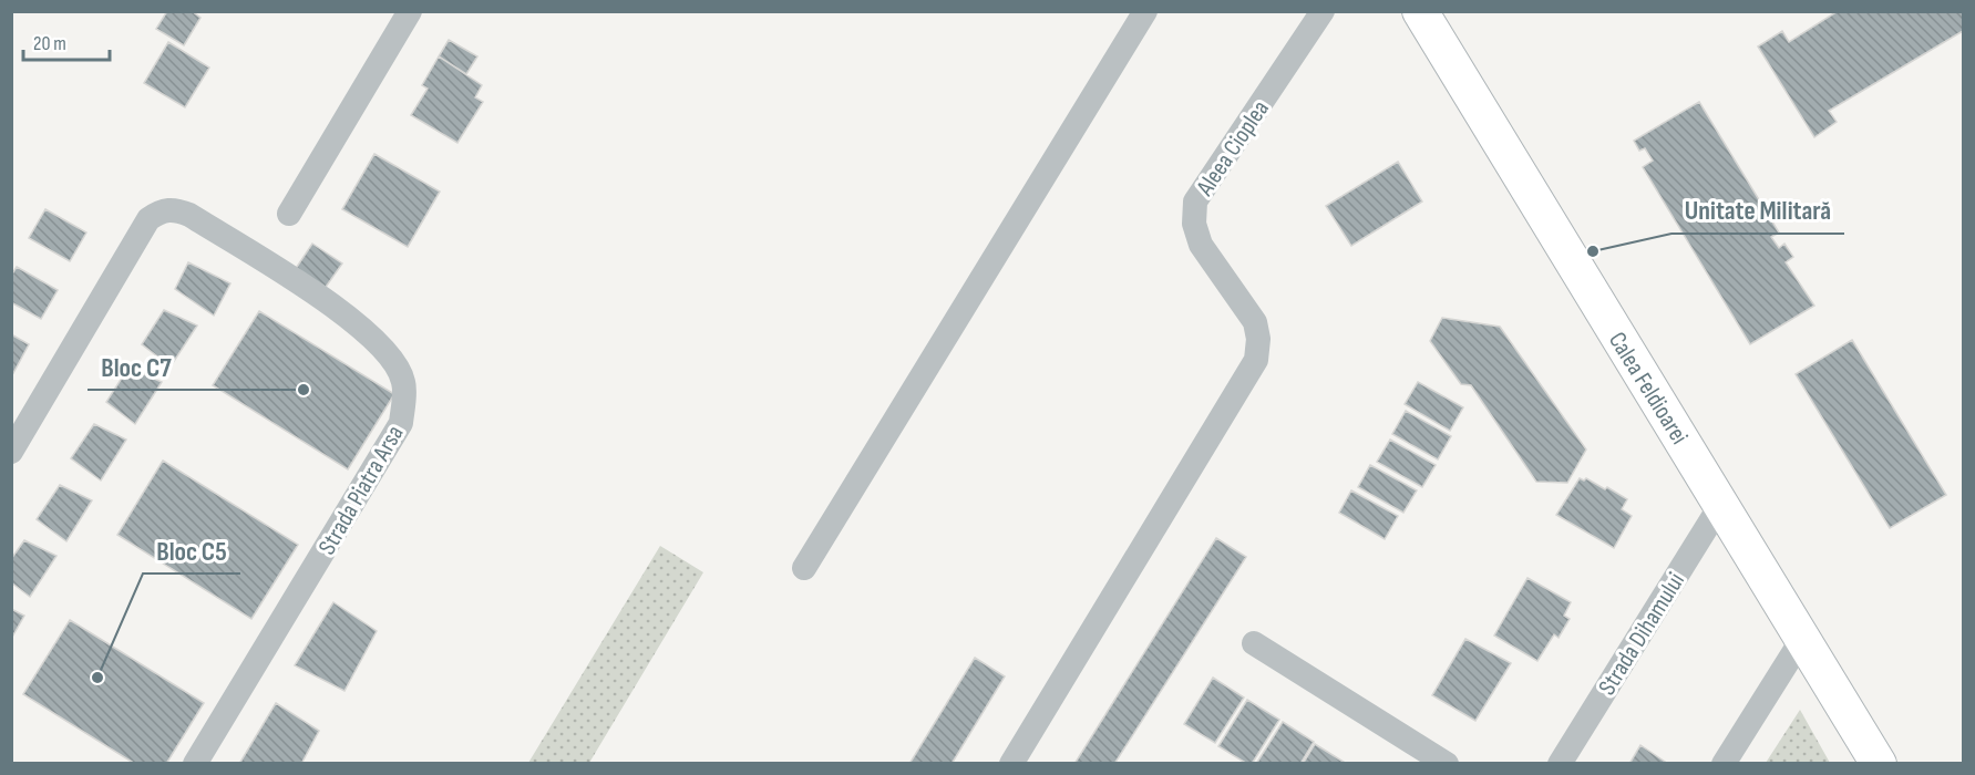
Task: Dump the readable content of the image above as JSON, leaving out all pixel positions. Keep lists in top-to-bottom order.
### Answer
{
  "streets": {
    "main road": ["Calea Feldioarei"],
    "street": ["Aleea Cioplea", "Strada Piatra Arsa", "Strada Dihamului"]
  },
  "crossings": [
    ["Calea Feldioarei", "Strada Dihamului"]
  ],
  "places": ["Unitate Militară", "Bloc C7", "Bloc C5"],
  "scale_bar": "20 m"
}
